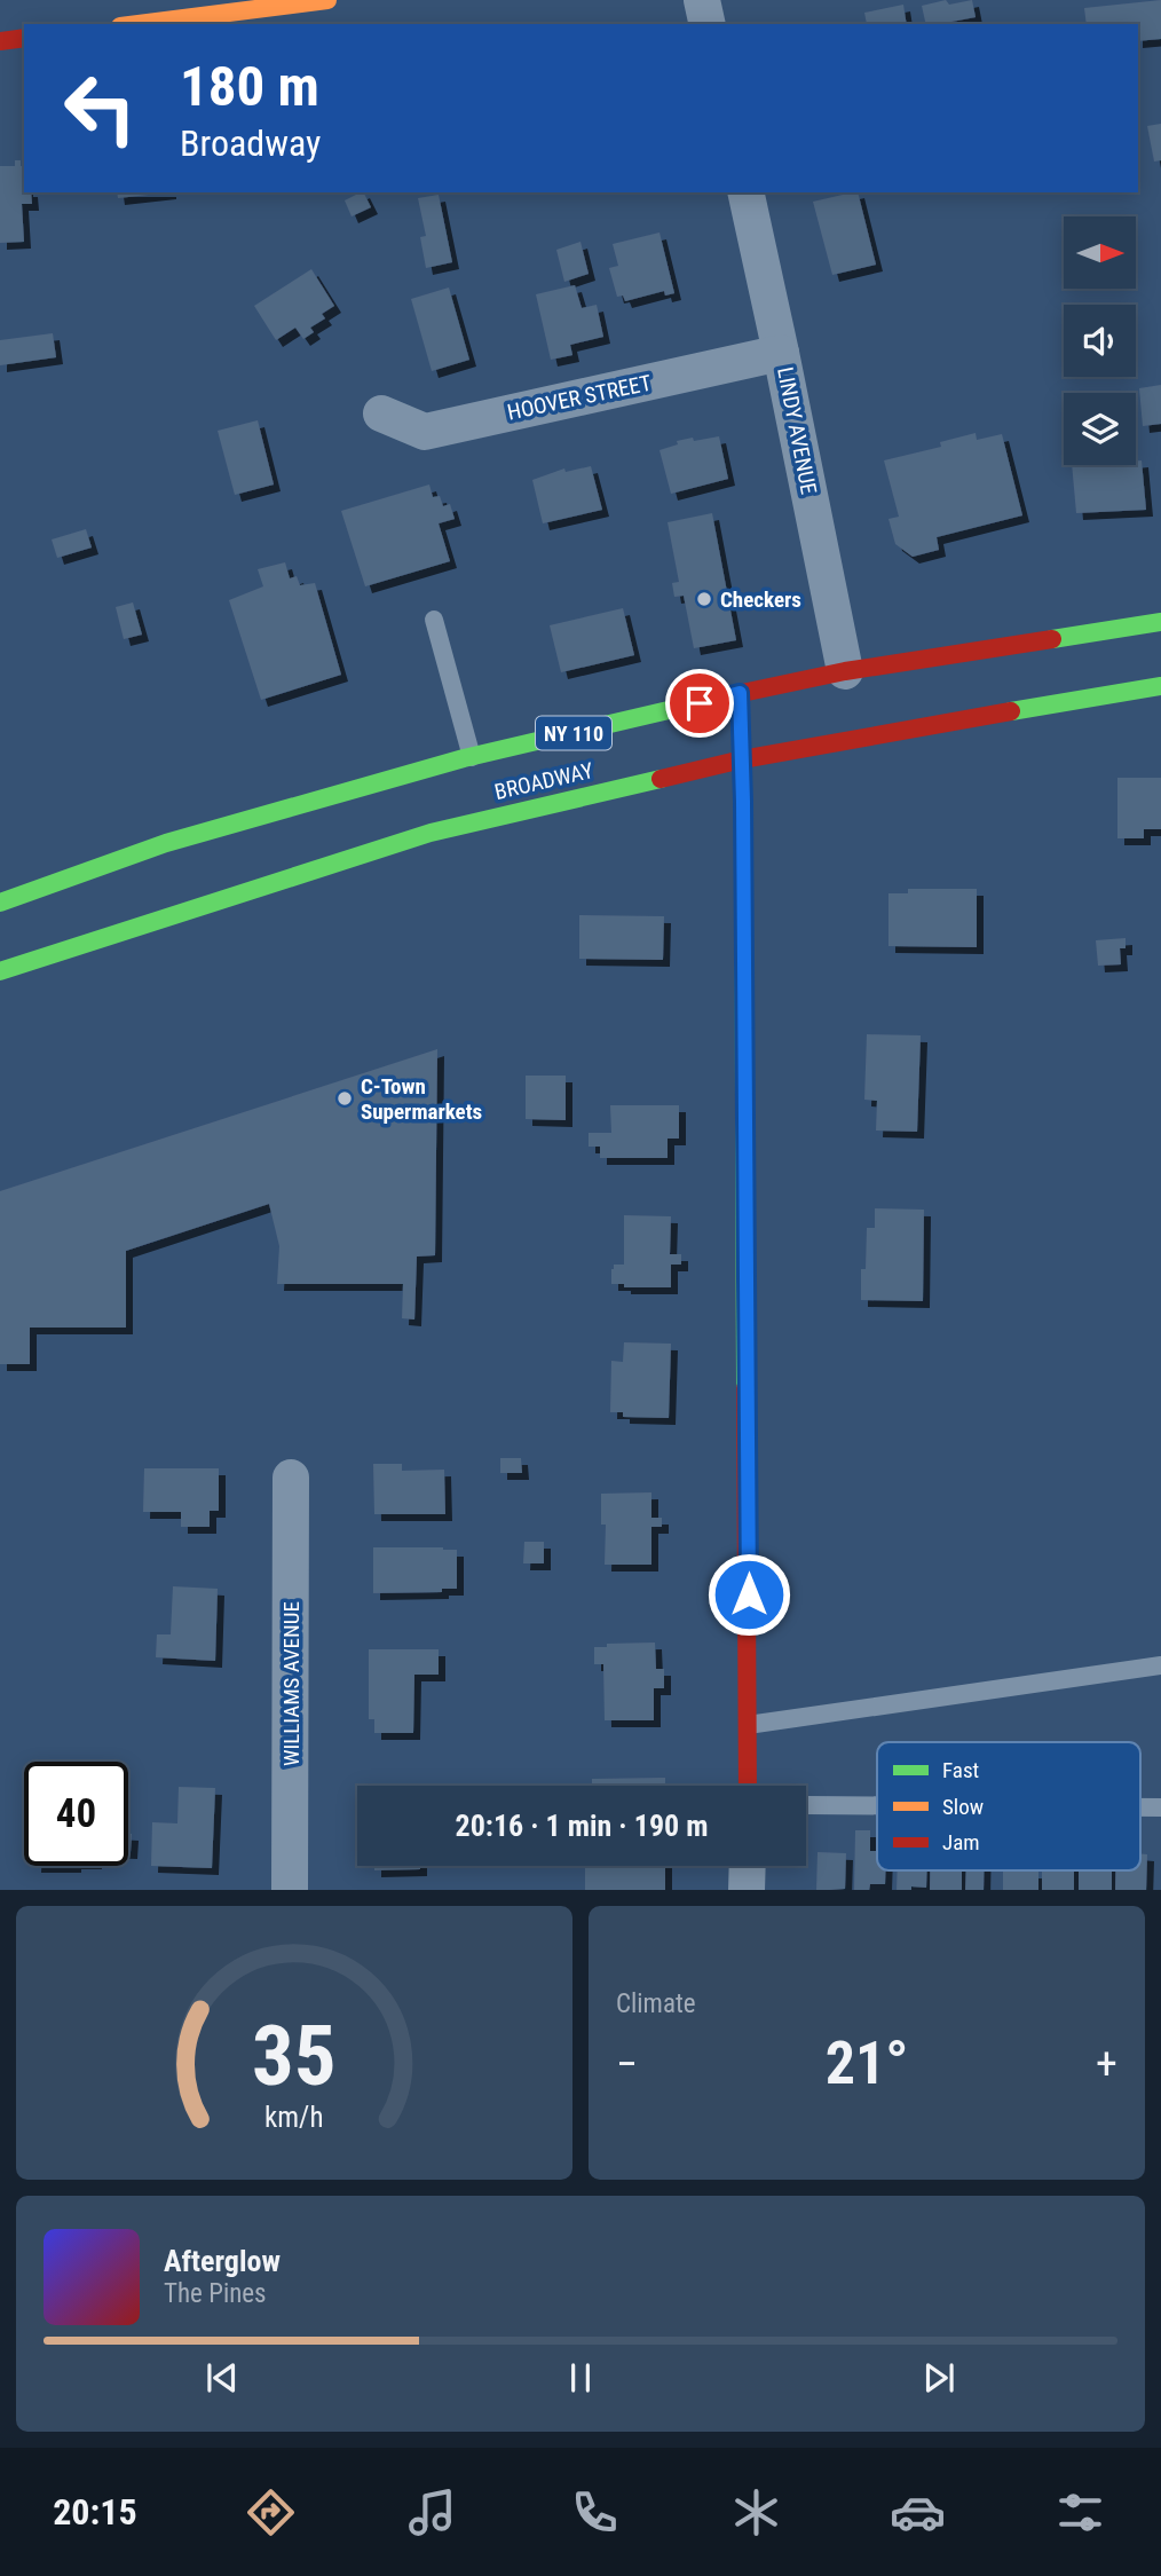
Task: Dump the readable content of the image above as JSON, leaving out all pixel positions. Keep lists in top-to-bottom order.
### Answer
{
  "streets": {
    "main road": ["NY 110", "BROADWAY"],
    "street": ["HOOVER STREET", "LINDY AVENUE", "WILLIAMS AVENUE"]
  },
  "crossings": [
    ["HOOVER STREET", "LINDY AVENUE"],
    ["LINDY AVENUE", "BROADWAY"]
  ],
  "places": ["Checkers", "C‑Town Supermarkets"],
  "legend": ["Fast", "Slow", "Jam"],
  "north": "right",
  "page": {
    "turn": ["180 m", "Broadway"],
    "limit": "40",
    "trip": "20:16 · 1 min · 190 m",
    "tile": "Climate",
    "heat": ["−", "21°", "+"],
    "song": ["Afterglow", "The Pines"],
    "tabs": "20:15",
    "gauge": ["35", "km/h"]
  }
}
